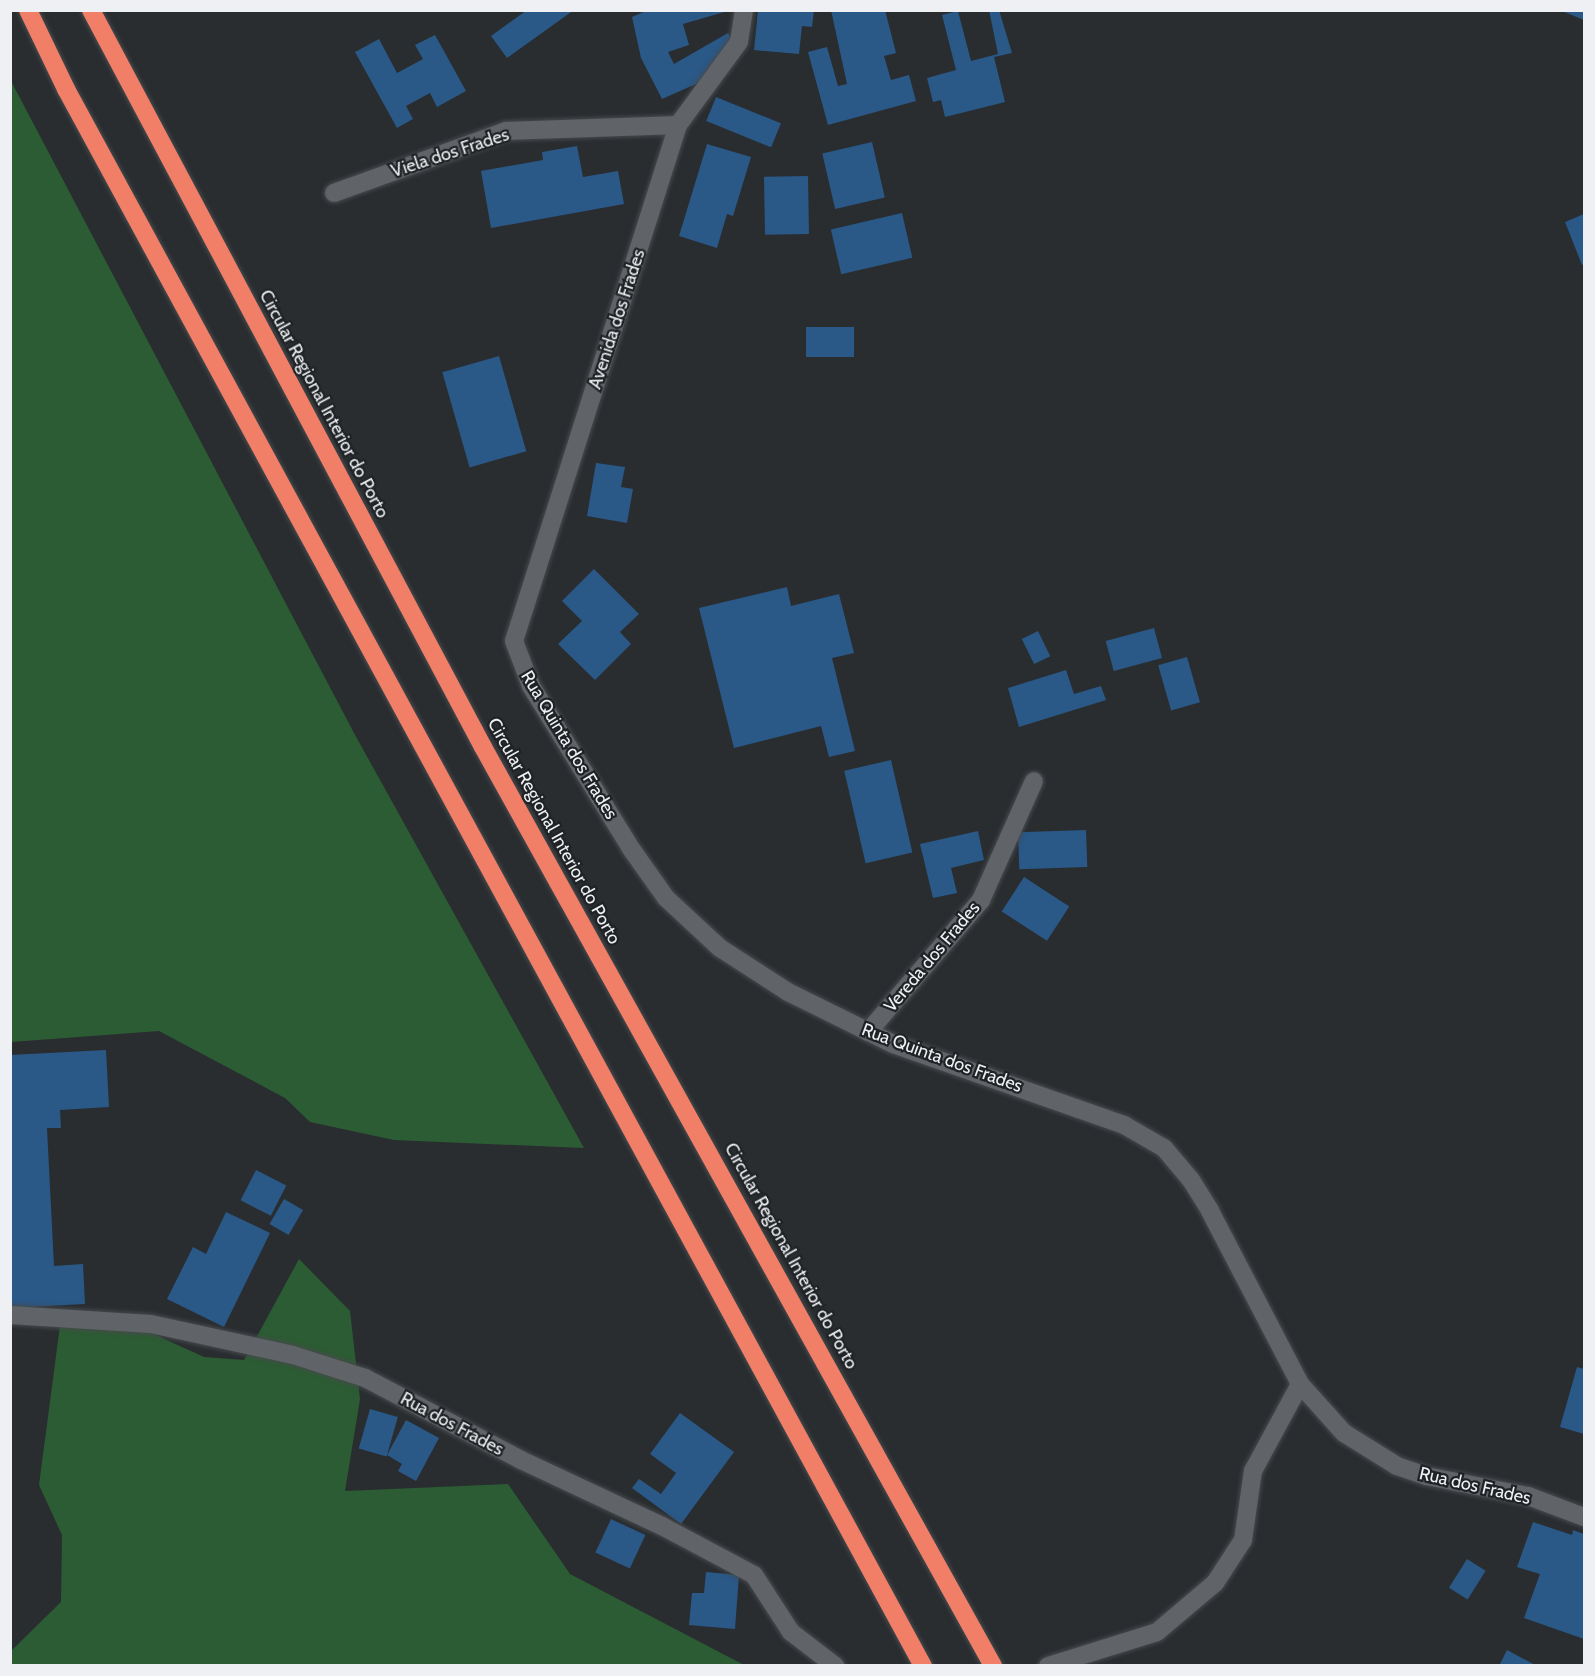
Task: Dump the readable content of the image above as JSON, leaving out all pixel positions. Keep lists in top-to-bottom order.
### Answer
{
  "streets": {
    "highway": ["Circular Regional Interior do Porto"],
    "street": [
      "Viela dos Frades",
      "Avenida dos Frades",
      "Rua Quinta dos Frades",
      "Vereda dos Frades",
      "Rua dos Frades"
    ]
  },
  "crossings": [
    ["Viela dos Frades", "Avenida dos Frades"],
    ["Avenida dos Frades", "Rua Quinta dos Frades"],
    ["Rua Quinta dos Frades", "Vereda dos Frades"],
    ["Rua Quinta dos Frades", "Rua dos Frades"]
  ]
}
